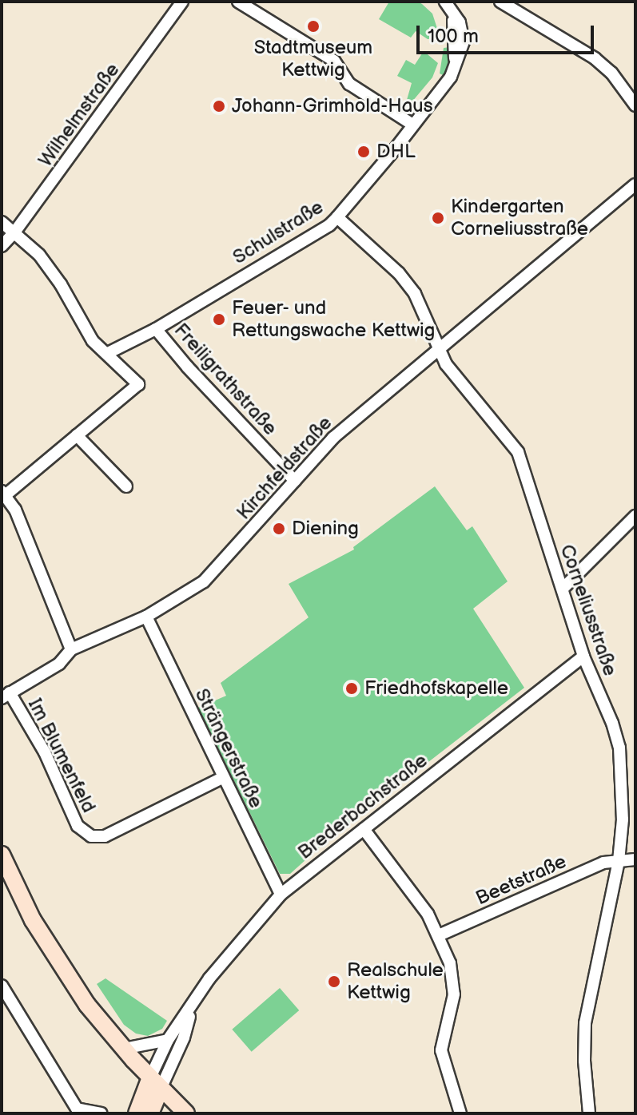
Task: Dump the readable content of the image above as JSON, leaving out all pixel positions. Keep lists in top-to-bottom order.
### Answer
{
  "streets": {
    "street": [
      "Wilhelmstraße",
      "Schulstraße",
      "Freiligrathstraße",
      "Kirchfeldstraße",
      "Corneliusstraße",
      "Strängerstraße",
      "Im Blumenfeld",
      "Brederbachstraße",
      "Beetstraße"
    ]
  },
  "crossings": [
    ["Schulstraße", "Freiligrathstraße"],
    ["Schulstraße", "Corneliusstraße"],
    ["Freiligrathstraße", "Kirchfeldstraße"],
    ["Kirchfeldstraße", "Corneliusstraße"],
    ["Kirchfeldstraße", "Strängerstraße"],
    ["Kirchfeldstraße", "Im Blumenfeld"],
    ["Corneliusstraße", "Brederbachstraße"],
    ["Corneliusstraße", "Beetstraße"],
    ["Strängerstraße", "Im Blumenfeld"],
    ["Strängerstraße", "Brederbachstraße"]
  ],
  "places": [
    "Stadtmuseum Kettwig",
    "Johann-Grimhold-Haus",
    "DHL",
    "Kindergarten Corneliusstraße",
    "Feuer- und Rettungswache Kettwig",
    "Diening",
    "Friedhofskapelle",
    "Realschule Kettwig"
  ],
  "scale_bar": "100 m"
}
